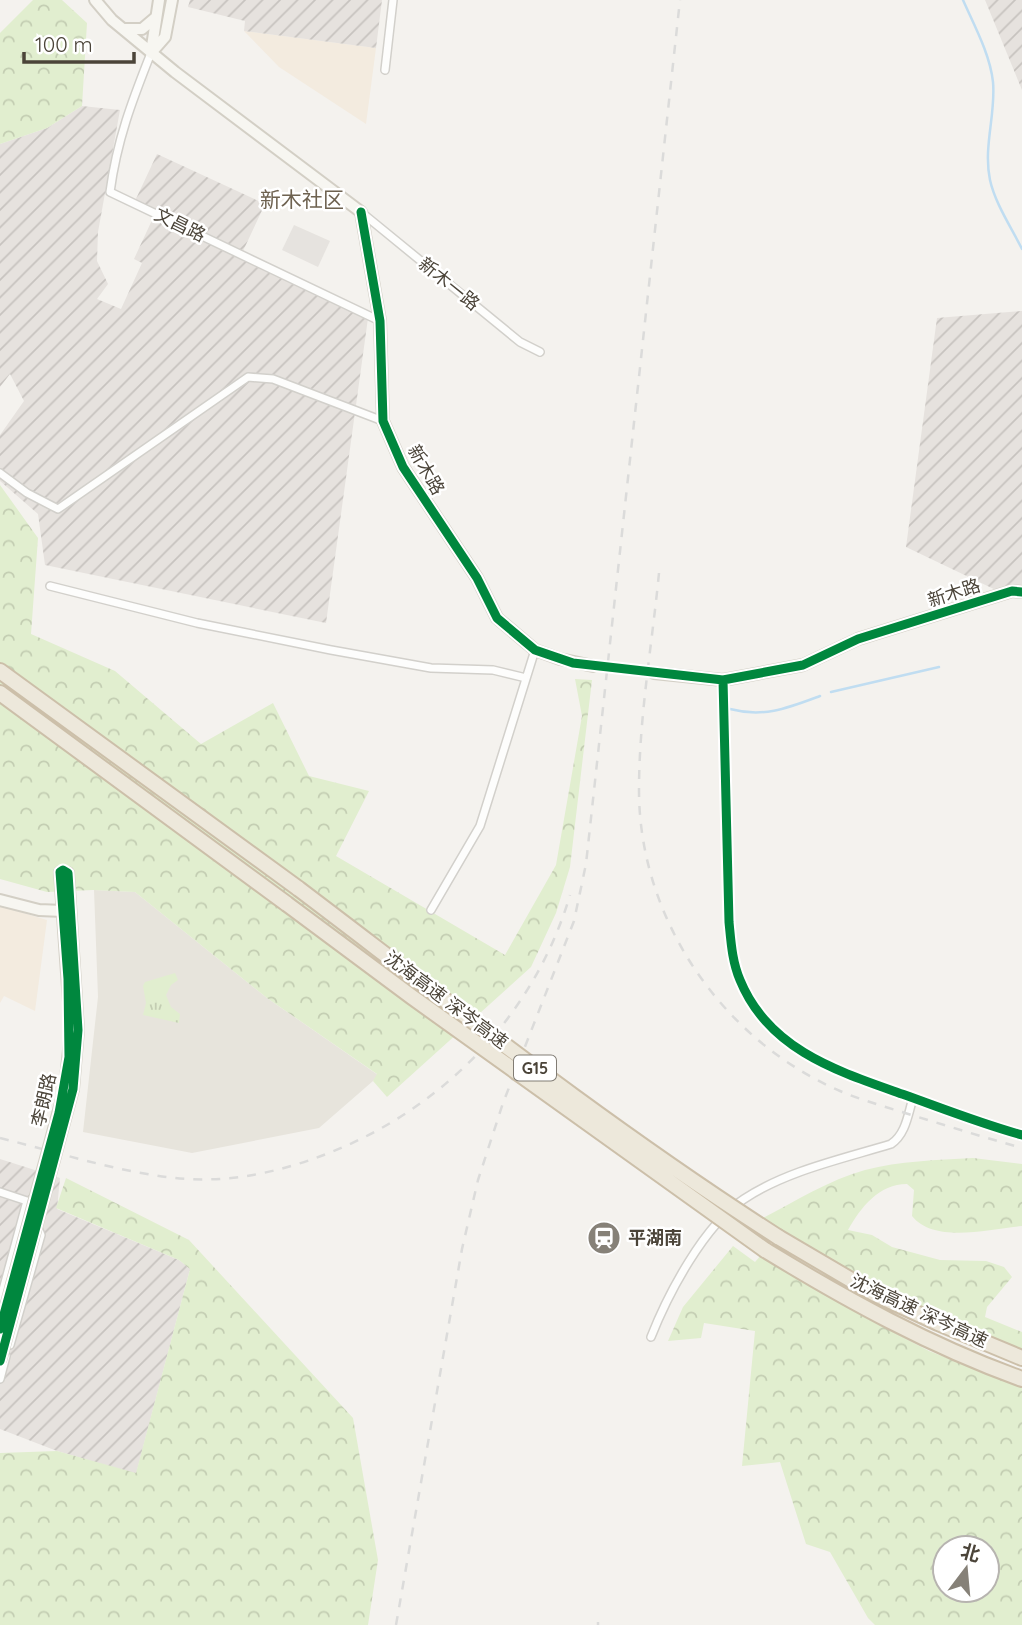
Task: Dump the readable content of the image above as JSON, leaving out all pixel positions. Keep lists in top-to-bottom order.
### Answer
{
  "streets": {
    "highway": ["沈海高速 深岑高速", "G15"],
    "street": [
      "文昌路",
      "新木一路",
      "新木路",
      "李朗路"
    ]
  },
  "crossings": [
    ["文昌路", "新木路"],
    ["新木一路", "新木路"]
  ],
  "districts": ["新木社区"],
  "places": {
    "station": ["平湖南"]
  },
  "scale_bar": "100 m",
  "north": "top"
}
